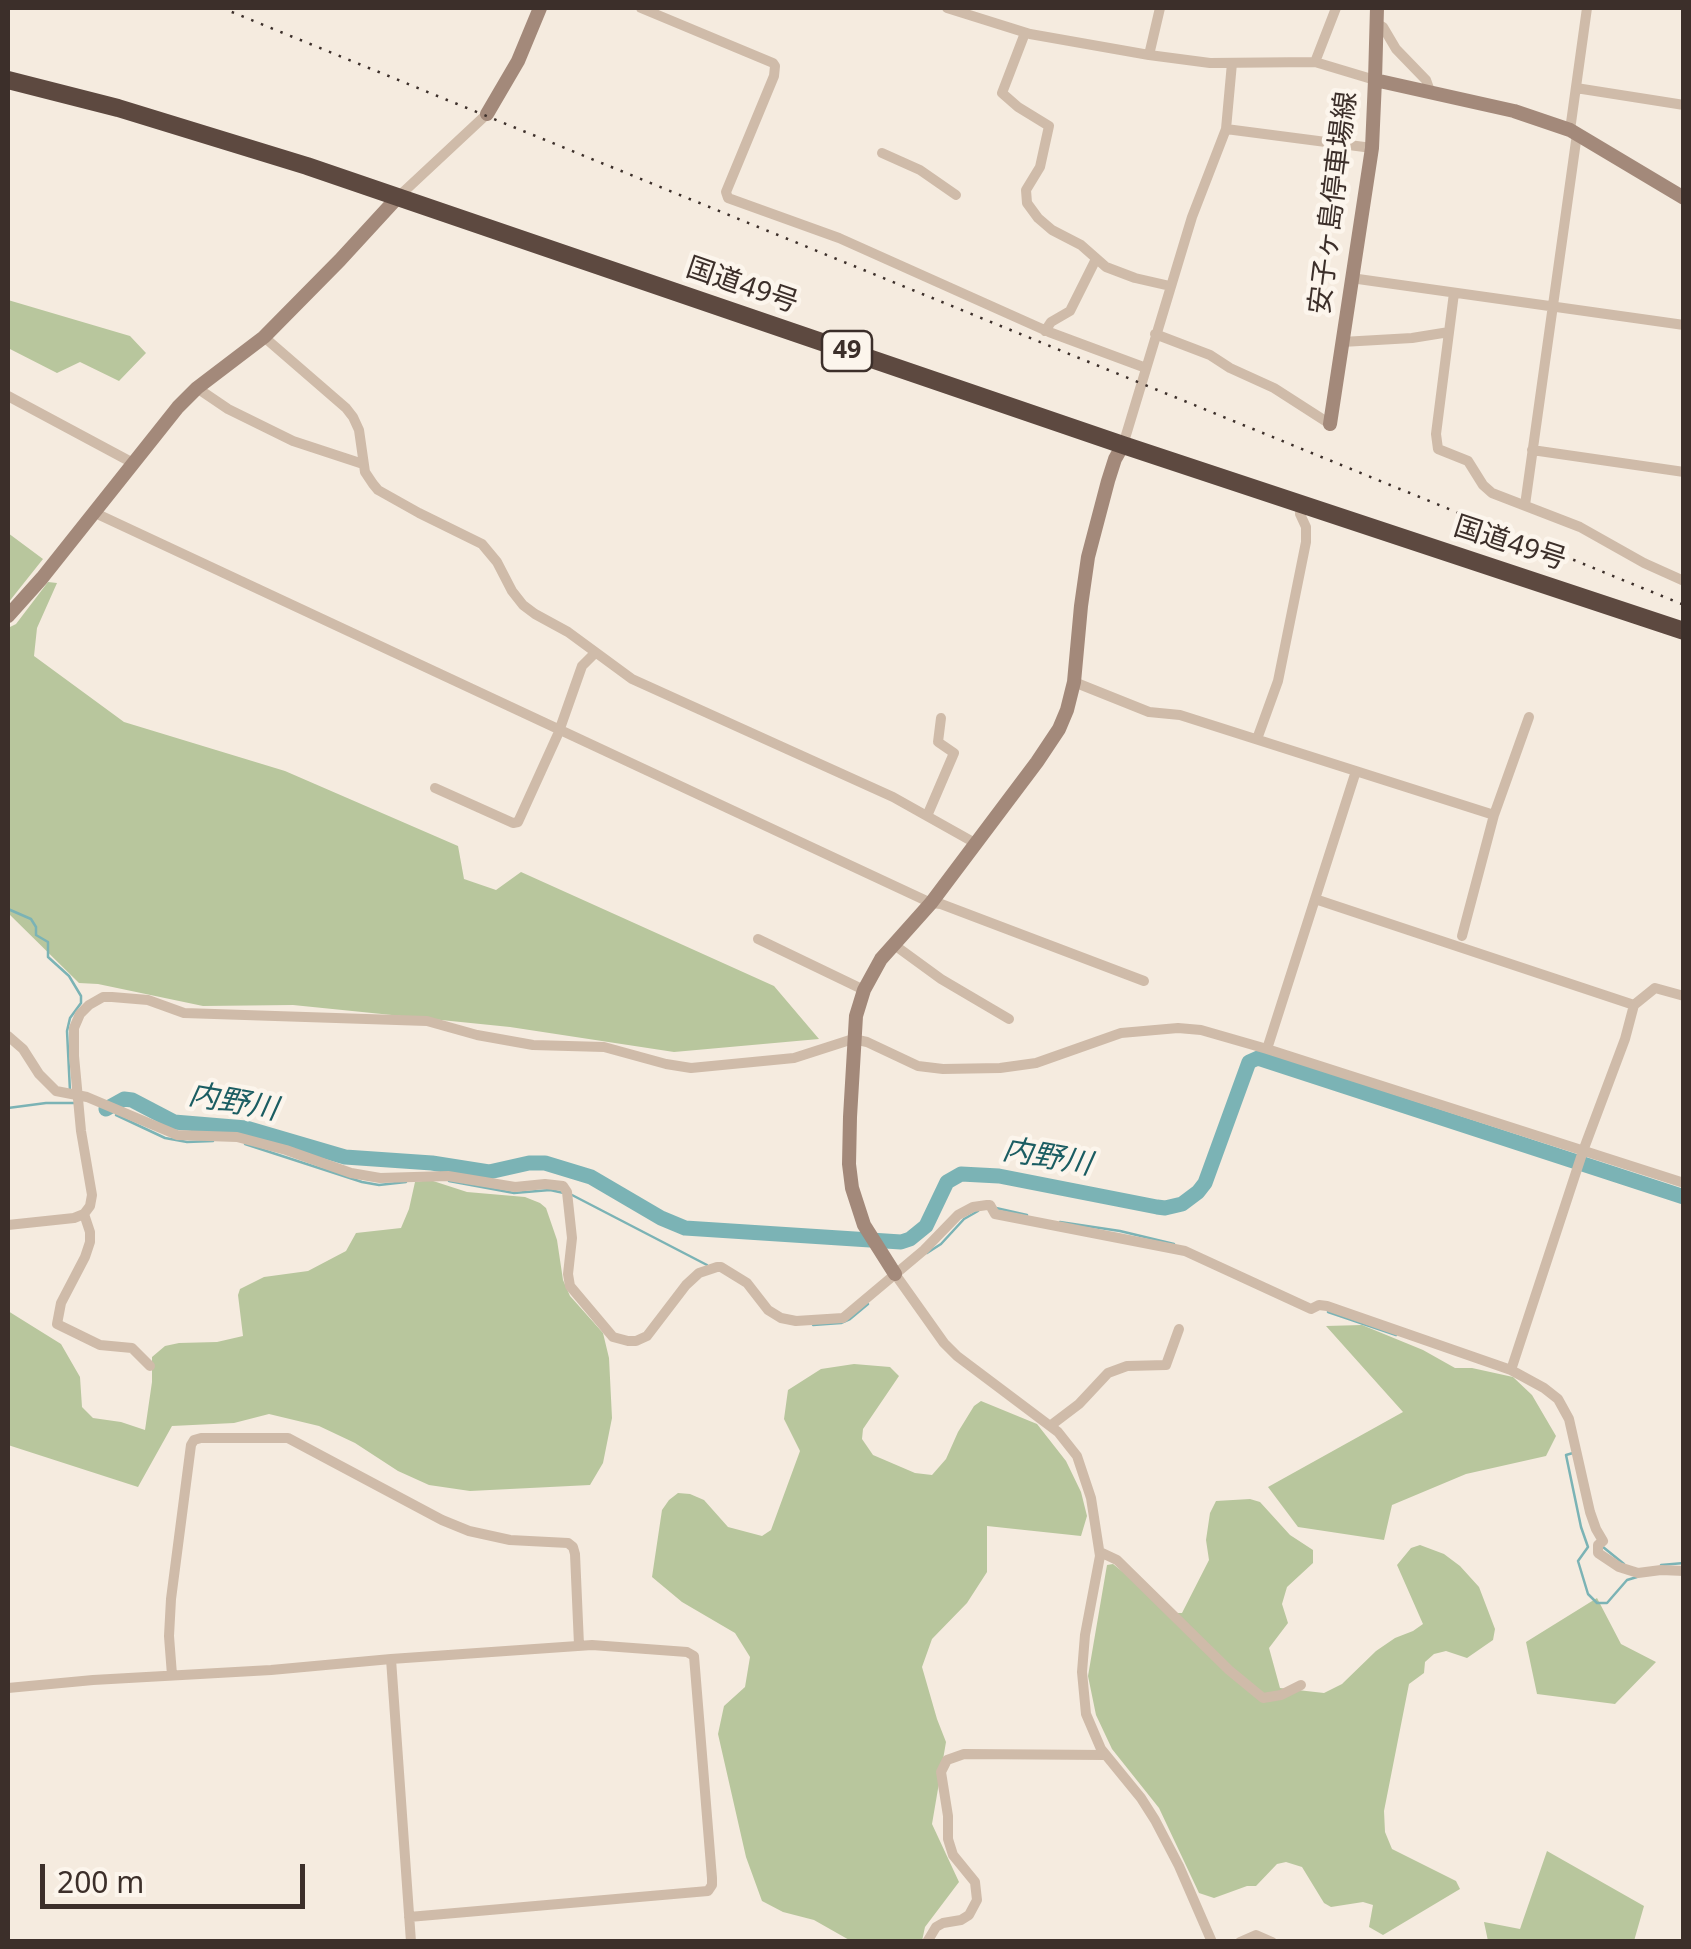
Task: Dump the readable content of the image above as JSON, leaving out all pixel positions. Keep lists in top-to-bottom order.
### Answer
{
  "streets": {
    "highway": ["国道49号", "49"],
    "street": ["安子ヶ島停車場線"]
  },
  "water": ["内野川"],
  "scale_bar": "200 m"
}
